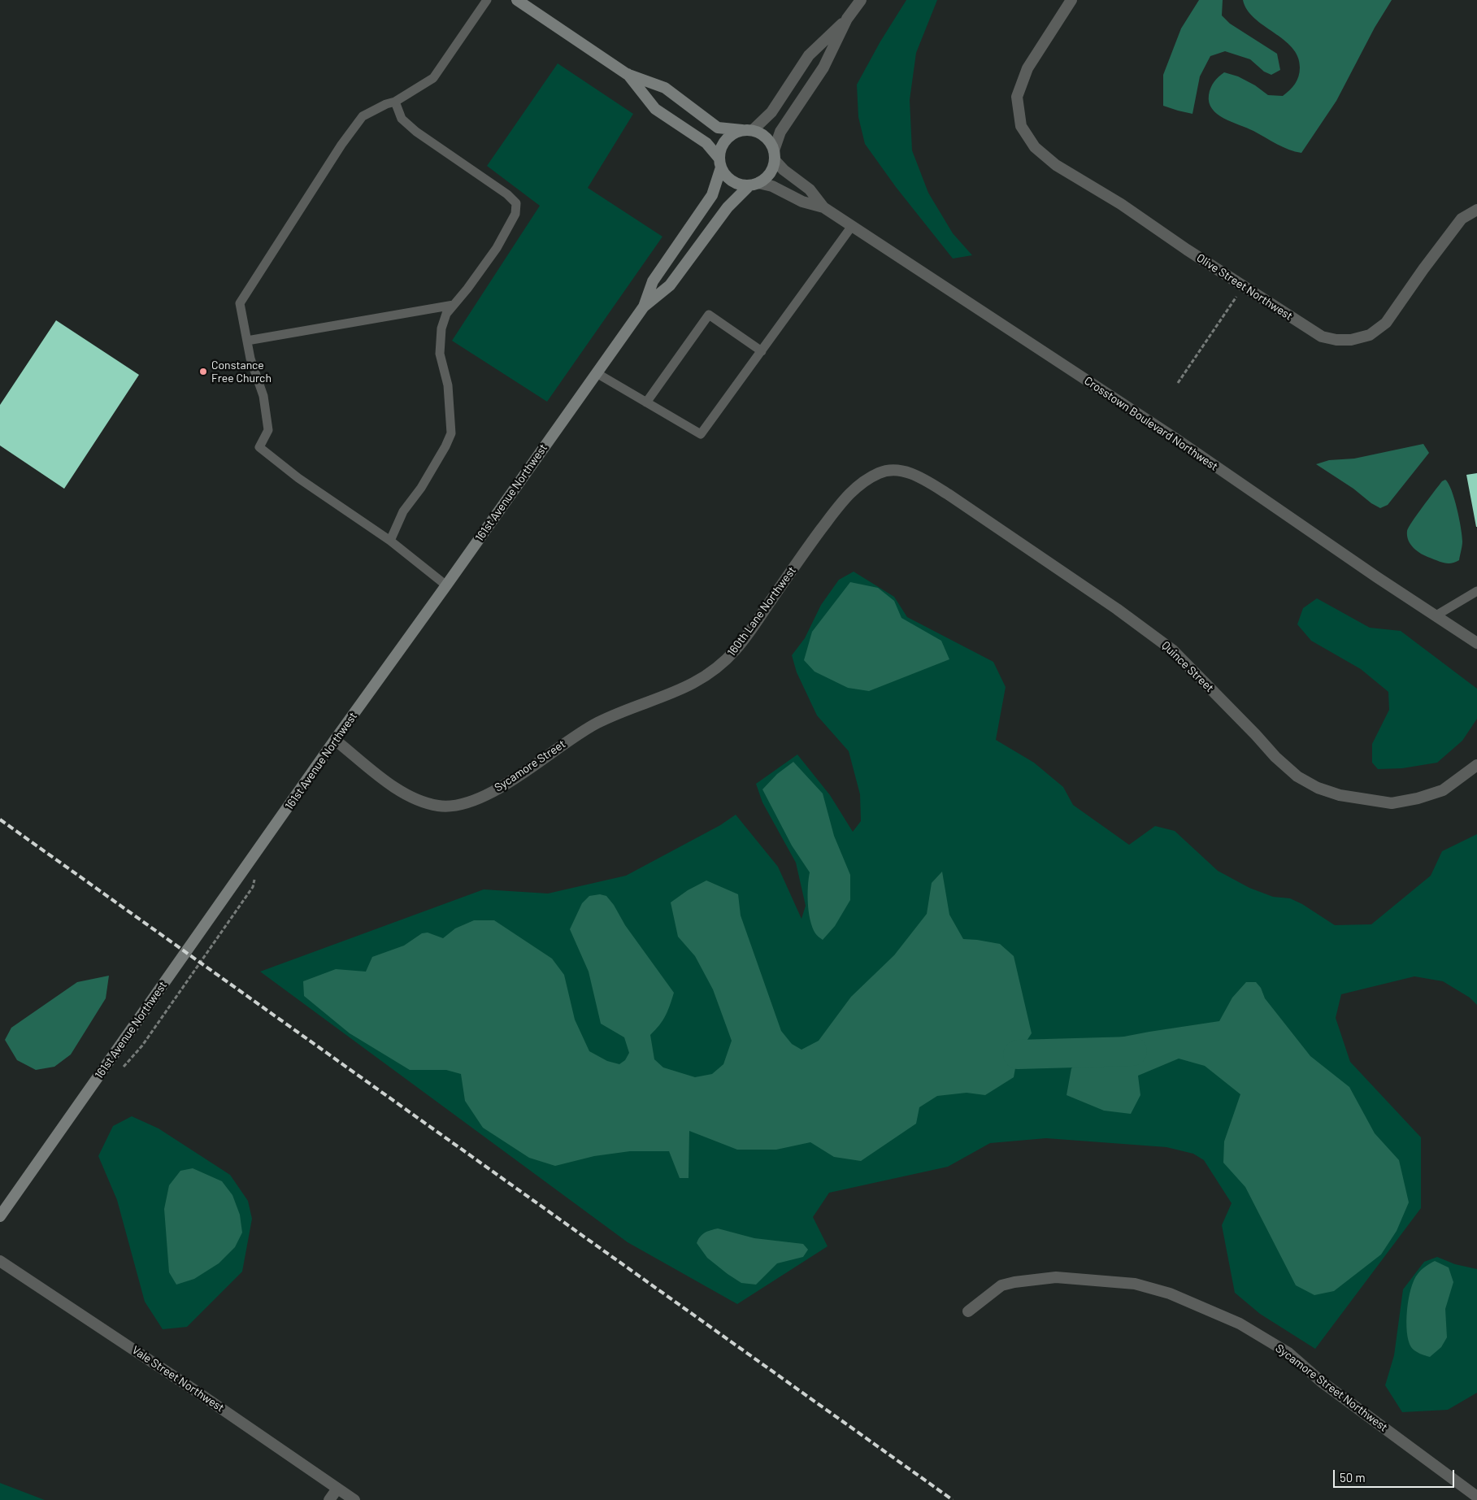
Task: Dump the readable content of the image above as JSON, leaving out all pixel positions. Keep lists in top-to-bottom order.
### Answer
{
  "streets": {
    "main road": ["161st Avenue Northwest"],
    "street": [
      "Olive Street Northwest",
      "Crosstown Boulevard Northwest",
      "160th Lane Northwest",
      "Quince Street",
      "Sycamore Street",
      "Vale Street Northwest",
      "Sycamore Street Northwest"
    ]
  },
  "crossings": [
    ["Crosstown Boulevard Northwest", "161st Avenue Northwest"],
    ["161st Avenue Northwest", "Sycamore Street"],
    ["160th Lane Northwest", "Quince Street"],
    ["160th Lane Northwest", "Sycamore Street"]
  ],
  "places": ["Constance Free Church"],
  "scale_bar": "50 m"
}
